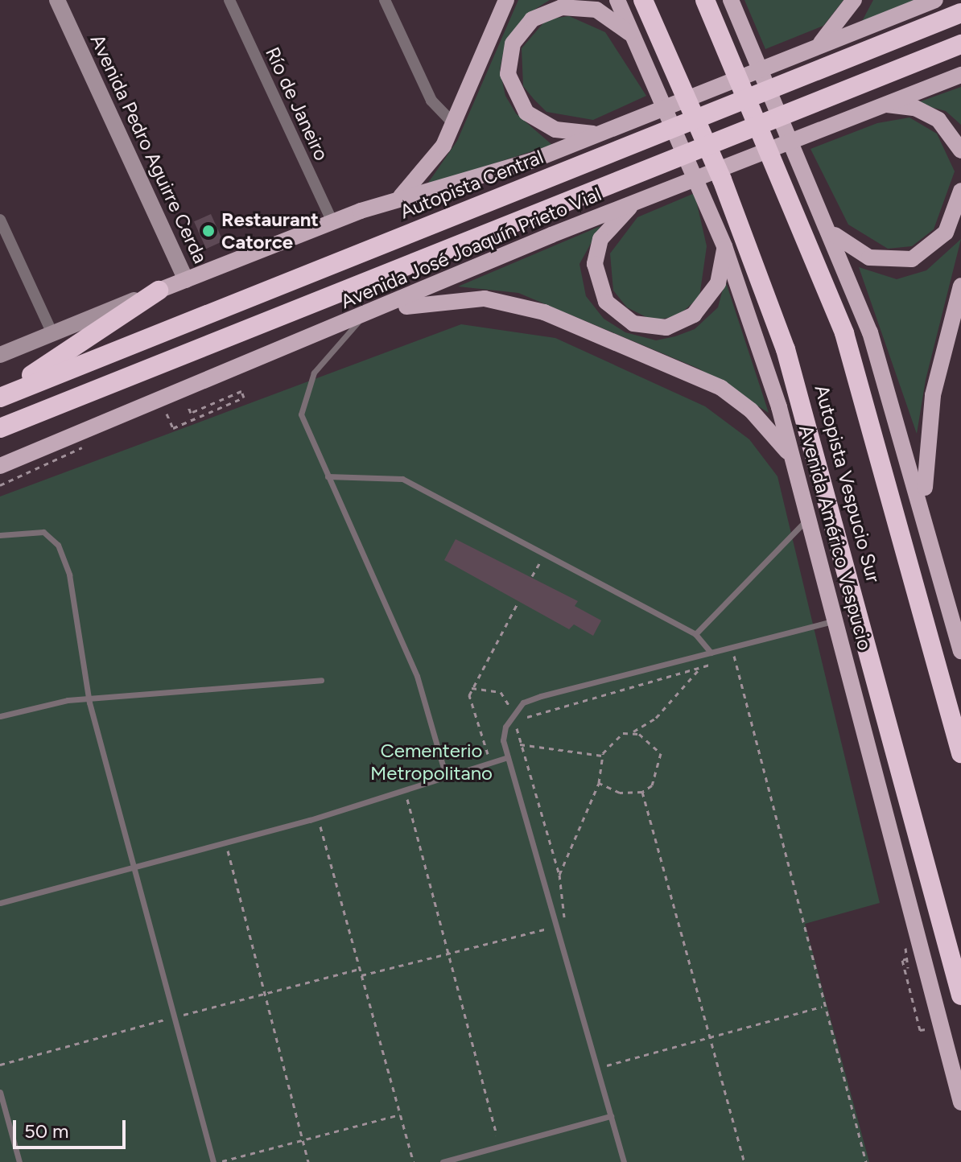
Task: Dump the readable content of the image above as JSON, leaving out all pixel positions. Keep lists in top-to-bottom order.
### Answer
{
  "streets": {
    "highway": ["Autopista Central", "Autopista Vespucio Sur"],
    "main road": ["Avenida José Joaquín Prieto Vial", "Avenida Américo Vespucio"],
    "street": ["Río de Janeiro", "Avenida Pedro Aguirre Cerda"]
  },
  "parks": ["Cementerio Metropolitano"],
  "places": ["Restaurant Catorce"],
  "scale_bar": "50 m"
}
